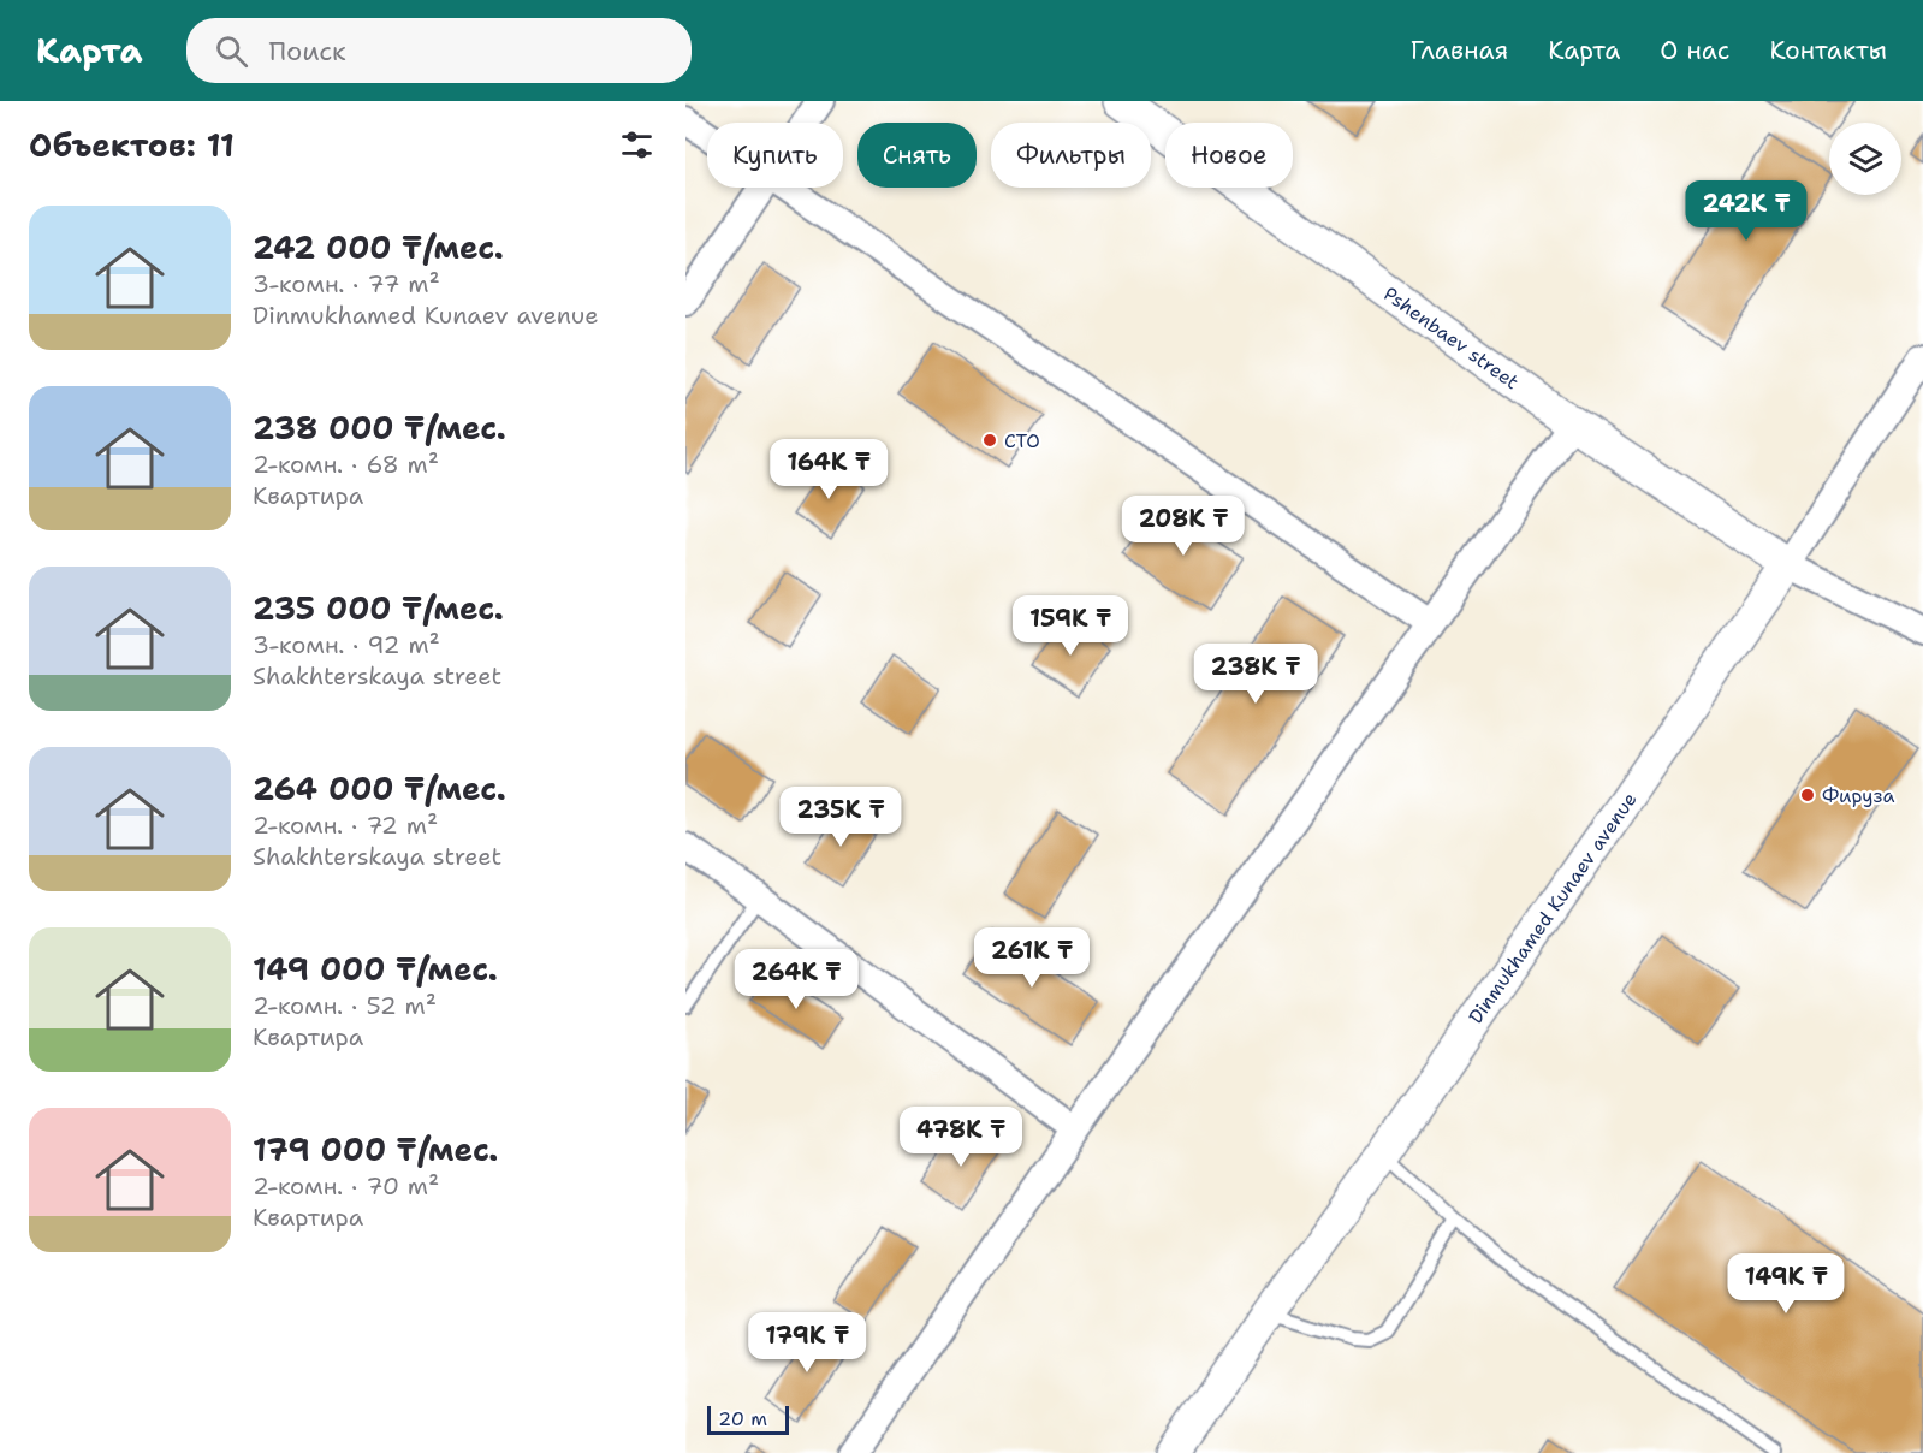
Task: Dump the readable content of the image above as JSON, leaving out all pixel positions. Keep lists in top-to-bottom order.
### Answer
{
  "streets": {
    "street": ["Pshenbaev street", "Dinmukhamed Kunaev avenue"]
  },
  "crossings": [
    ["Pshenbaev street", "Dinmukhamed Kunaev avenue"]
  ],
  "places": ["СТО", "Фируза"],
  "scale_bar": "20 m",
  "page": {
    "header": "Карта",
    "search": "Поиск",
    "nav": [
      "Главная",
      "Карта",
      "О нас",
      "Контакты"
    ],
    "heading": "Объектов: 11",
    "chip": [
      "Купить",
      "Снять",
      "Фильтры",
      "Новое"
    ],
    "price": [
      "242K ₸",
      "164K ₸",
      "208K ₸",
      "159K ₸",
      "238K ₸",
      "235K ₸",
      "261K ₸",
      "264K ₸",
      "478K ₸",
      "149K ₸",
      "179K ₸"
    ],
    "list": [
      {
        "name": "242 000 ₸/мес.",
        "note": "3-комн. · 77 m² · Dinmukhamed Kunaev avenue"
      },
      {
        "name": "238 000 ₸/мес.",
        "note": "2-комн. · 68 m² · Квартира"
      },
      {
        "name": "235 000 ₸/мес.",
        "note": "3-комн. · 92 m² · Shakhterskaya street"
      },
      {
        "name": "264 000 ₸/мес.",
        "note": "2-комн. · 72 m² · Shakhterskaya street"
      },
      {
        "name": "149 000 ₸/мес.",
        "note": "2-комн. · 52 m² · Квартира"
      },
      {
        "name": "179 000 ₸/мес.",
        "note": "2-комн. · 70 m² · Квартира"
      }
    ],
    "scale": "20 m"
  }
}
